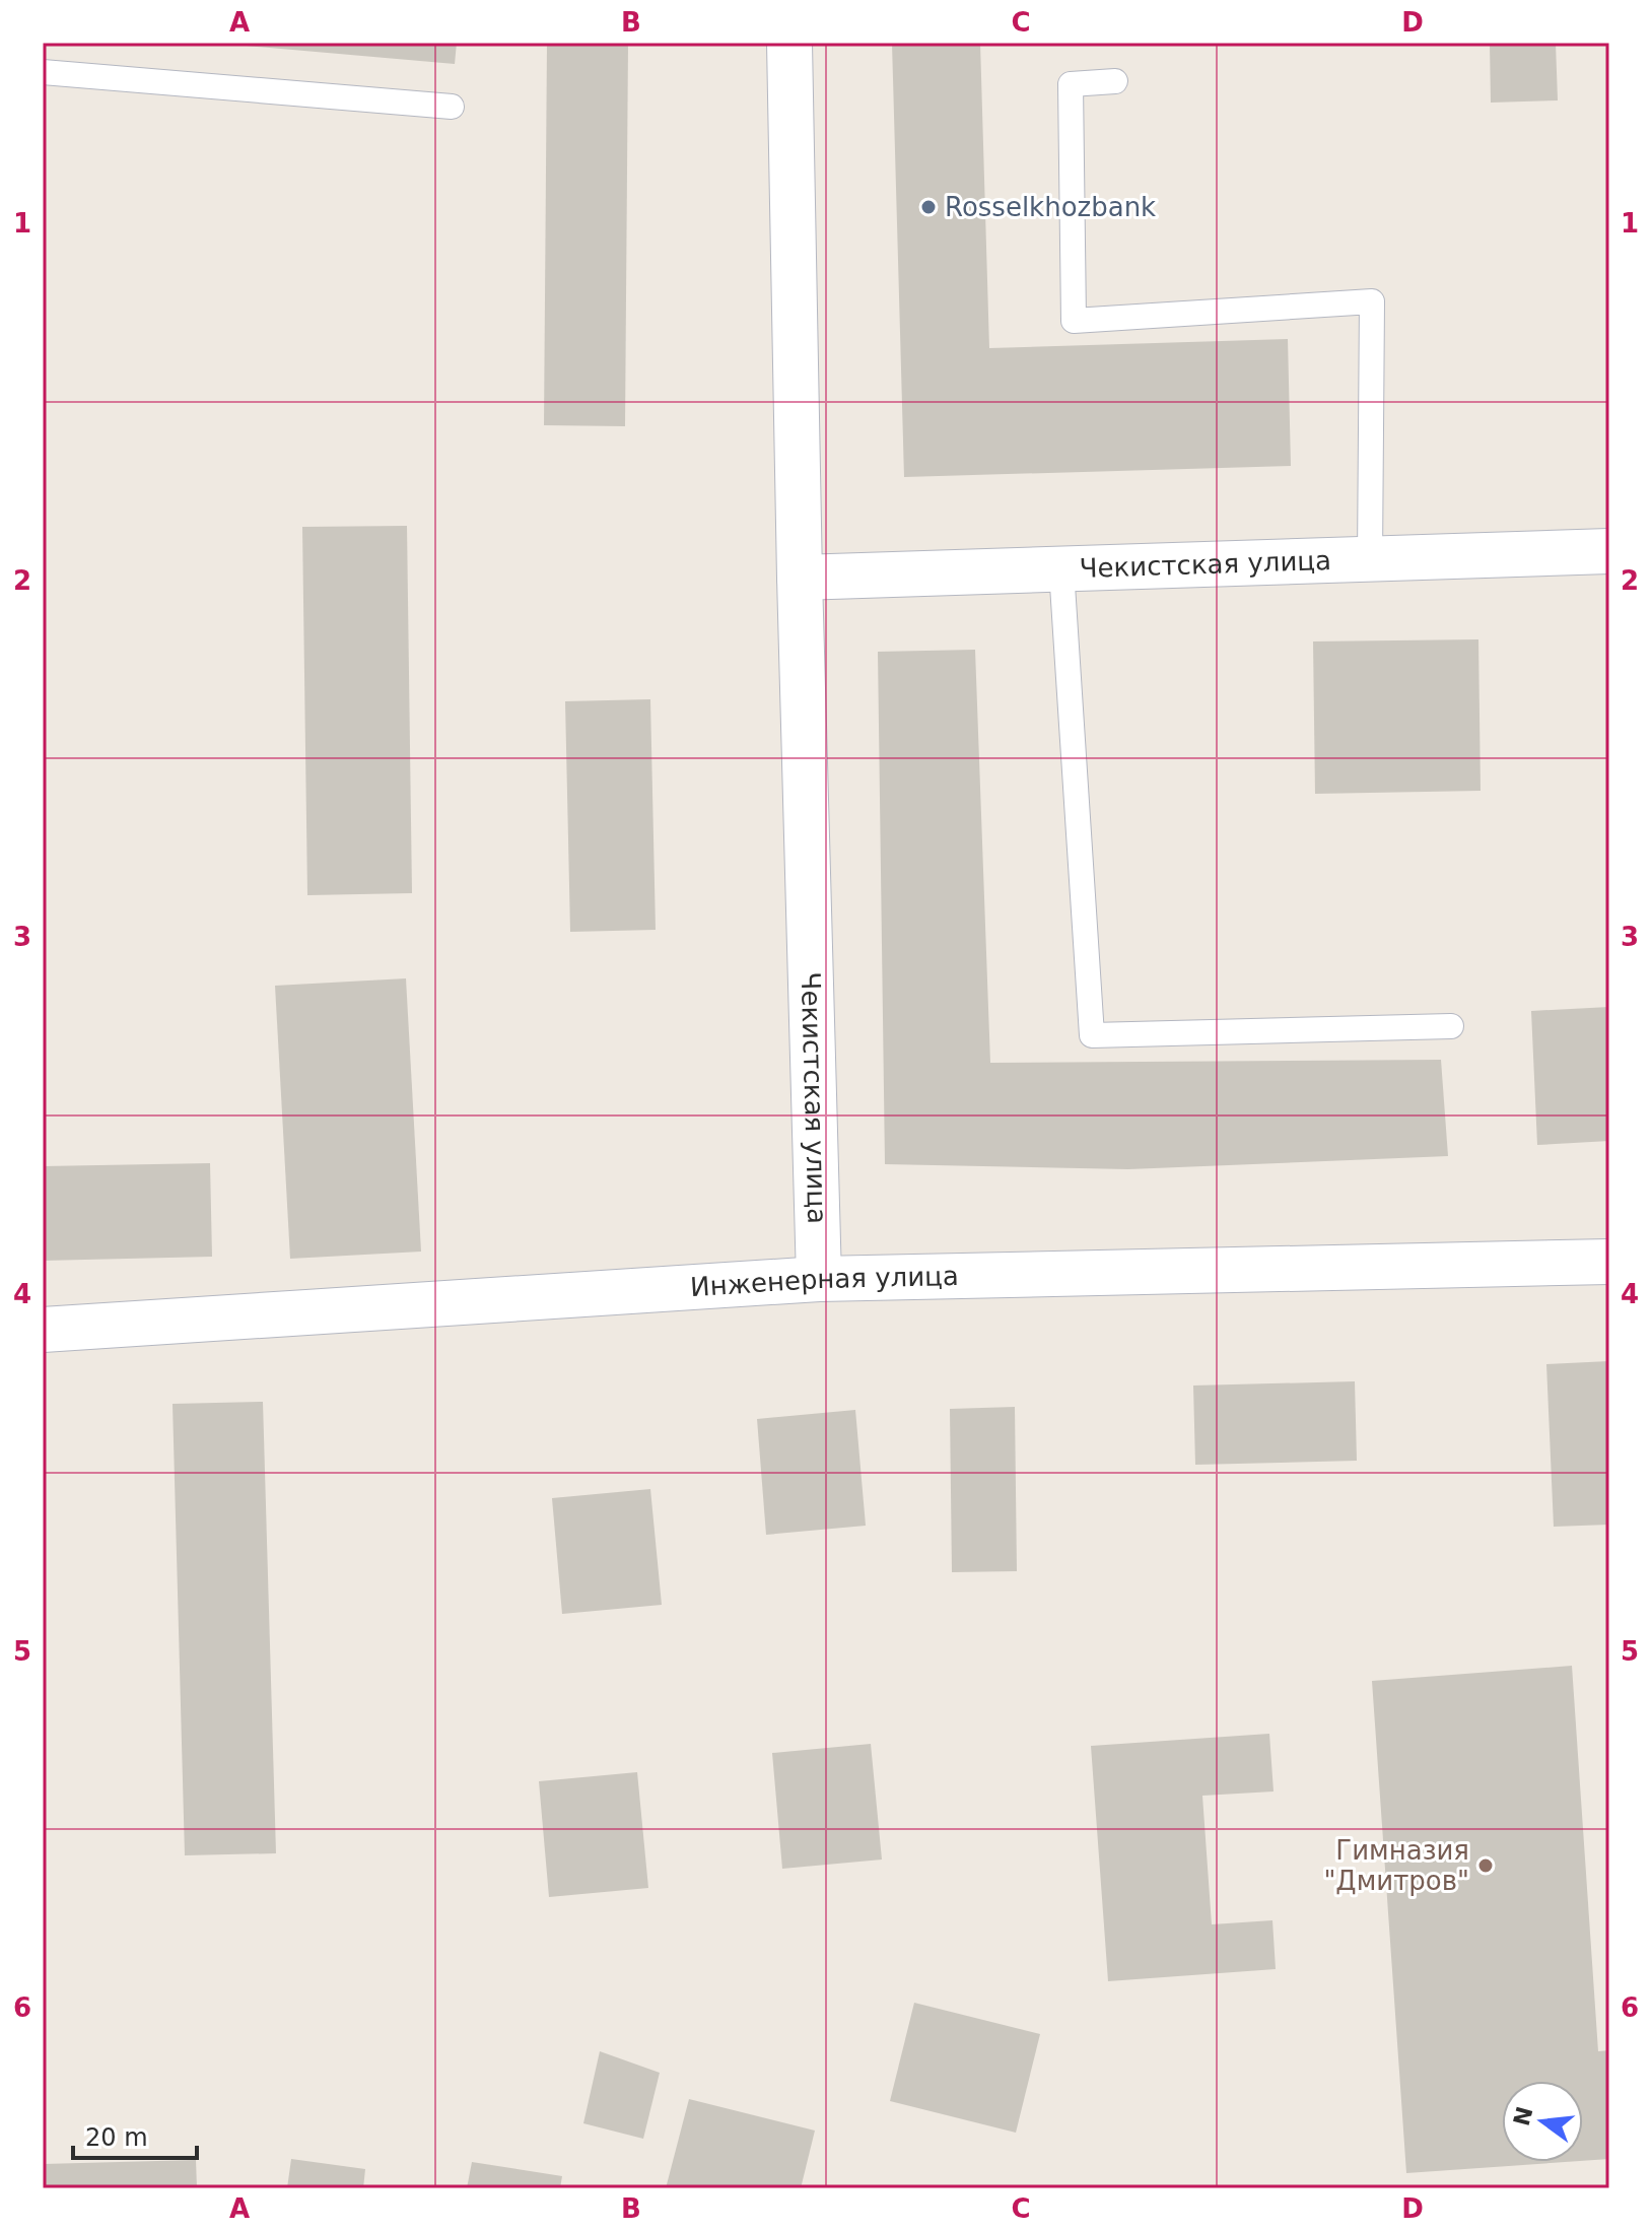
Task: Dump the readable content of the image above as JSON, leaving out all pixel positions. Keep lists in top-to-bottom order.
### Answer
{
  "streets": {
    "street": ["Чекистская улица", "Инженерная улица"]
  },
  "crossings": [
    ["Чекистская улица", "Инженерная улица"]
  ],
  "places": ["Rosselkhozbank", "Гимназия \"Дмитров\""],
  "scale_bar": "20 m",
  "north": "left",
  "grid": {
    "columns": [
      "A",
      "B",
      "C",
      "D"
    ],
    "rows": [
      "1",
      "2",
      "3",
      "4",
      "5",
      "6"
    ]
  }
}
